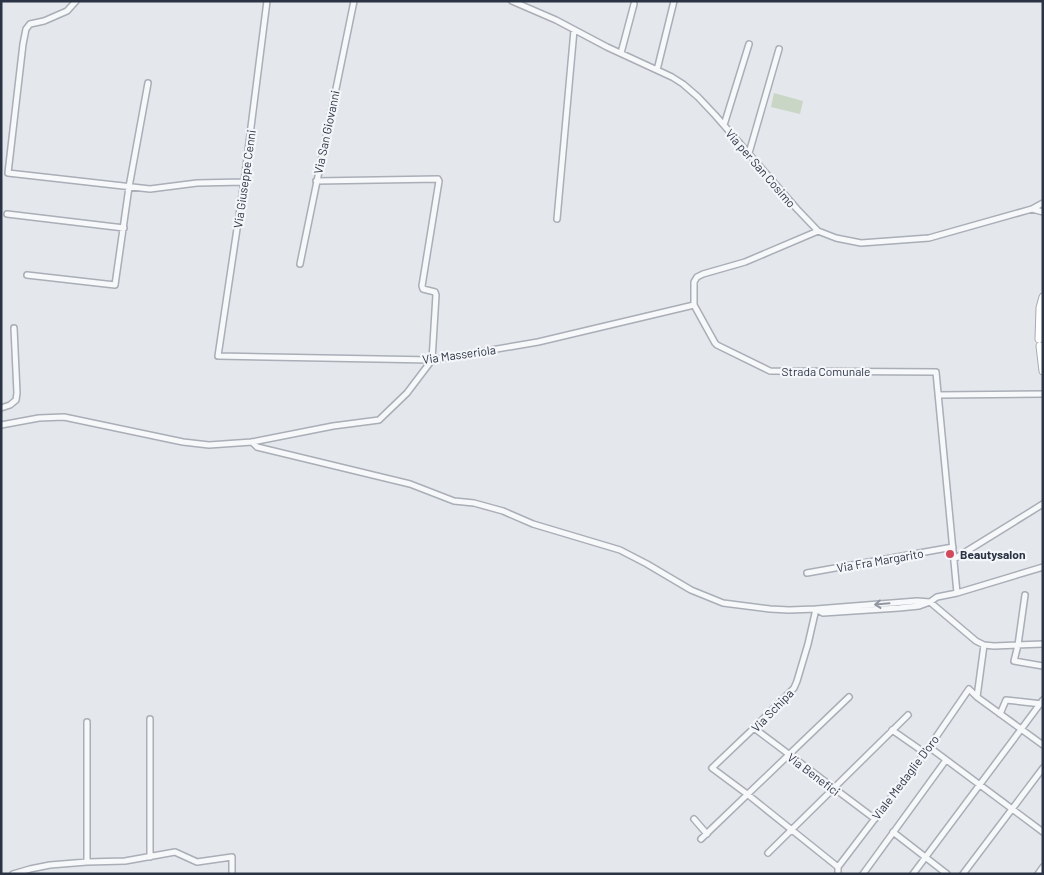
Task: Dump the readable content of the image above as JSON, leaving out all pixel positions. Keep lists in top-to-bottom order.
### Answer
{
  "streets": {
    "street": [
      "Via San Giovanni",
      "Via per San Cosimo",
      "Via Giuseppe Cenni",
      "Via Masseriola",
      "Strada Comunale",
      "Via Fra Margarito",
      "Via Schipa",
      "Via Benefici",
      "Viale Medaglie D'oro"
    ]
  },
  "crossings": [
    ["Via Giuseppe Cenni", "Via Masseriola"],
    ["Via Masseriola", "Strada Comunale"],
    ["Via Schipa", "Via Benefici"],
    ["Via Benefici", "Viale Medaglie D'oro"]
  ],
  "places": ["Beautysalon"]
}
